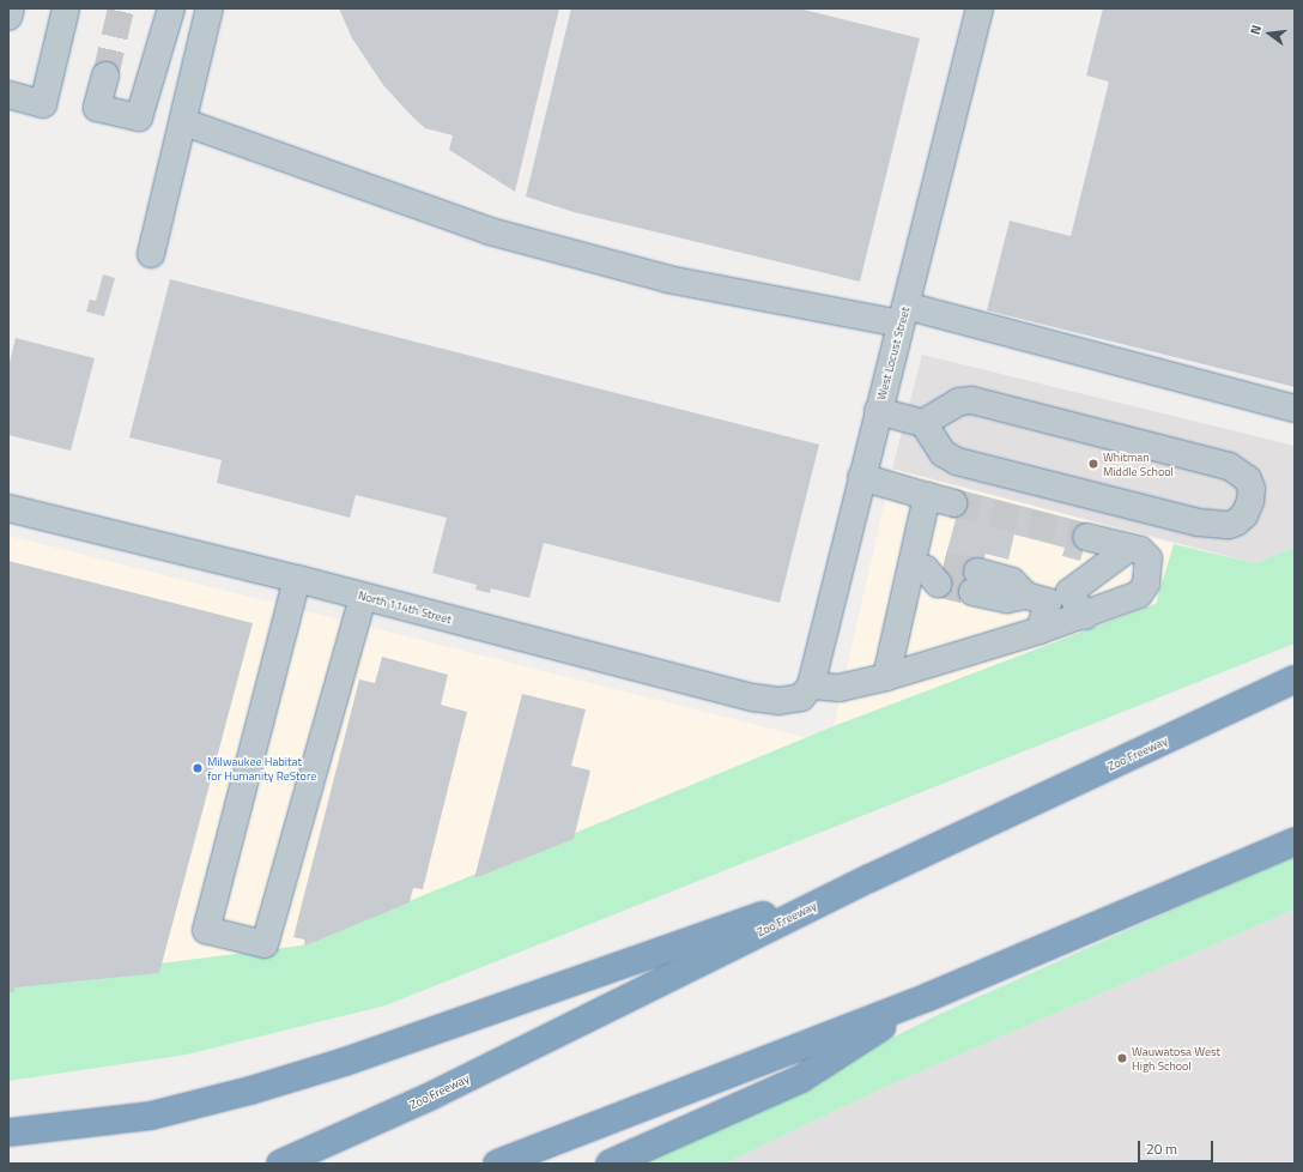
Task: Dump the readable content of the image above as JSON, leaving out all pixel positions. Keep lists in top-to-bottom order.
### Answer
{
  "streets": {
    "highway": ["Zoo Freeway"],
    "street": ["West Locust Street", "North 114th Street"]
  },
  "crossings": [
    ["West Locust Street", "North 114th Street"]
  ],
  "places": ["Whitman Middle School", "Milwaukee Habitat for Humanity ReStore", "Wauwatosa West High School"],
  "scale_bar": "20 m",
  "north": "left"
}
